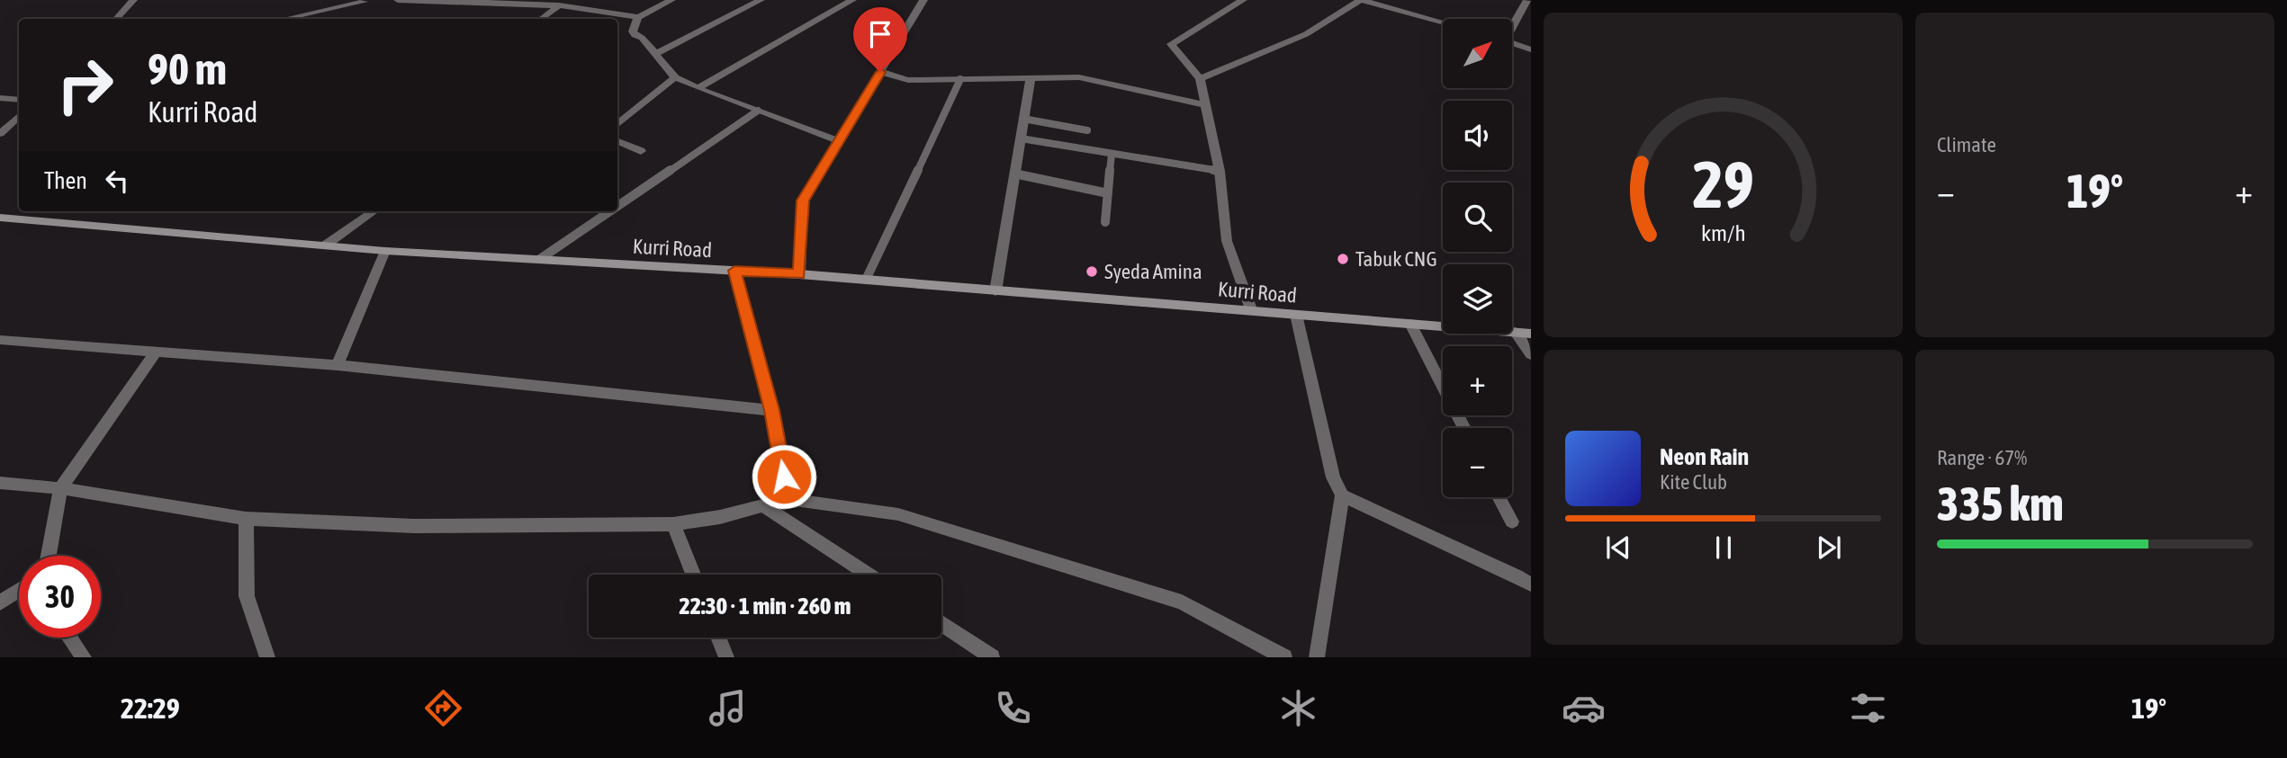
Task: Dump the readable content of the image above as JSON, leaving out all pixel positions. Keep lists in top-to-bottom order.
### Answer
{
  "streets": {
    "main road": ["Kurri Road"]
  },
  "places": ["Tabuk CNG", "Syeda Amina"],
  "north": "top right",
  "page": {
    "tile": [
      "Climate",
      ["Range · 67%", "335 km"]
    ],
    "map_buttons": ["+", "−"],
    "turn": ["90 m", "Kurri Road"],
    "then": "Then",
    "heat": ["−", "19°", "+"],
    "song": ["Neon Rain", "Kite Club"],
    "limit": "30",
    "trip": "22:30 · 1 min · 260 m",
    "tabs": ["22:29", "19°"],
    "gauge": ["29", "km/h"]
  }
}
